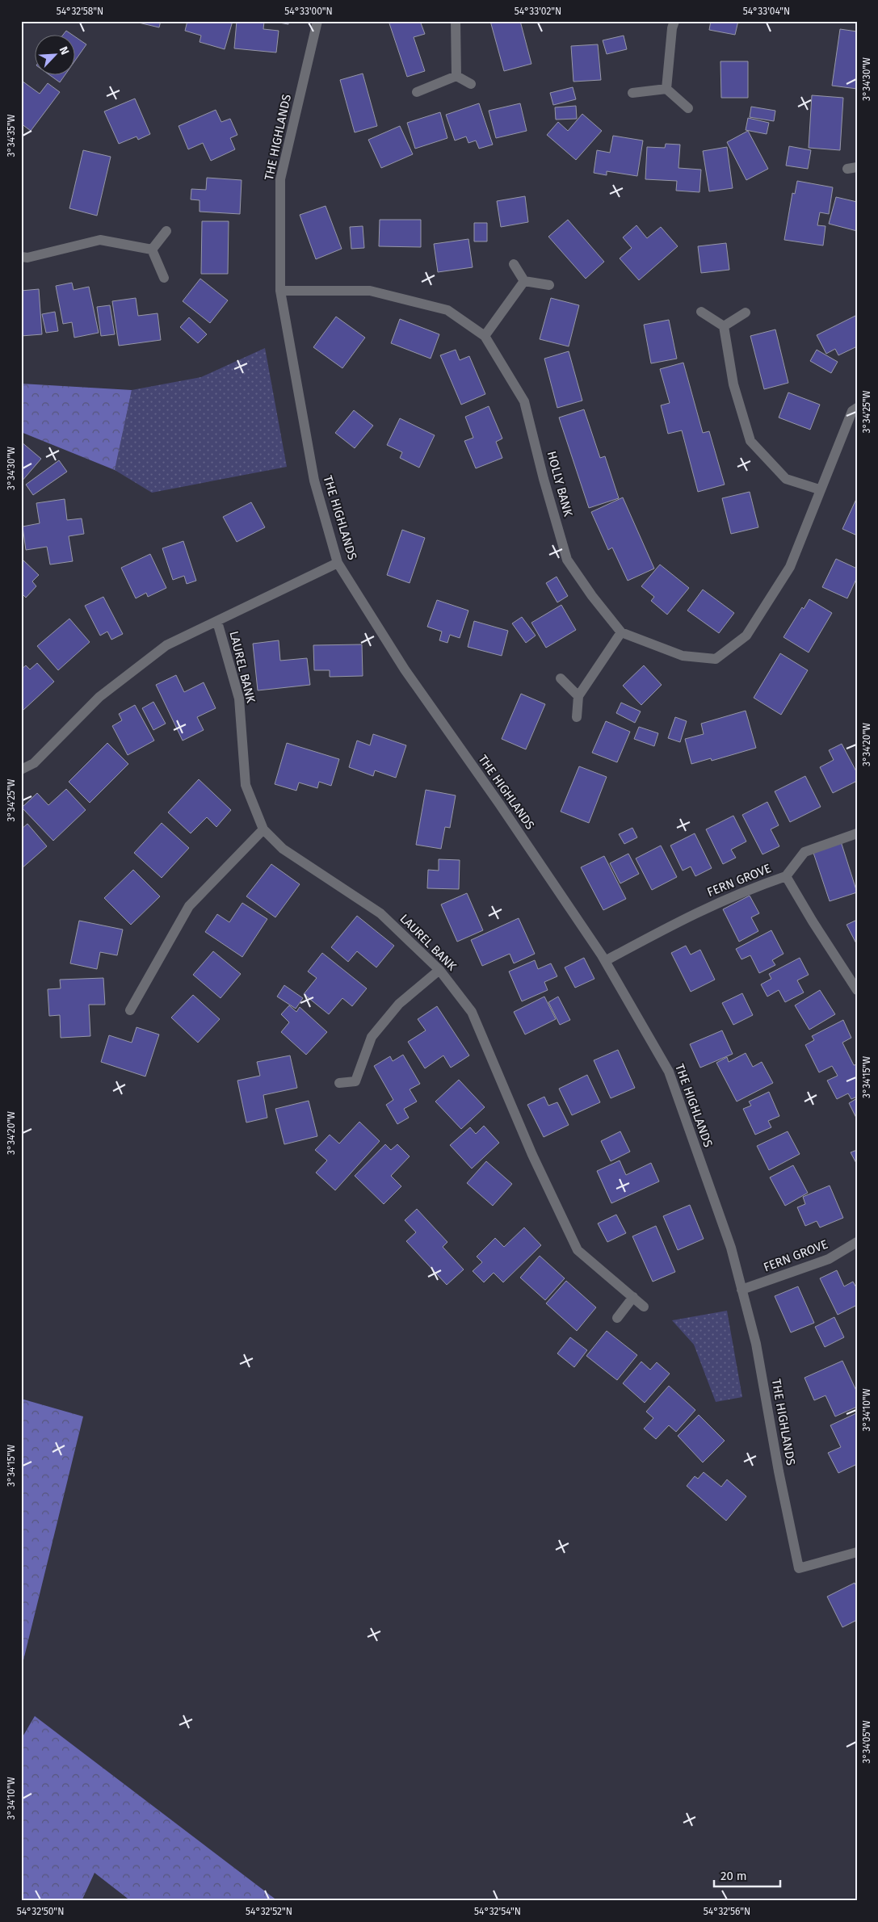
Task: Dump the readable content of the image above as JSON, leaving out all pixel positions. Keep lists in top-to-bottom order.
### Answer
{
  "streets": {
    "street": [
      "THE HIGHLANDS",
      "HOLLY BANK",
      "LAUREL BANK",
      "FERN GROVE"
    ]
  },
  "crossings": [
    ["THE HIGHLANDS", "HOLLY BANK"],
    ["THE HIGHLANDS", "LAUREL BANK"],
    ["THE HIGHLANDS", "FERN GROVE"]
  ],
  "scale_bar": "20 m",
  "north": "top right",
  "coordinates": [
    "54°32'58\"N",
    "54°33'00\"N",
    "54°33'02\"N",
    "54°33'04\"N",
    "3°34'30\"W",
    "3°34'35\"W",
    "3°34'25\"W",
    "3°34'20\"W",
    "3°34'15\"W",
    "3°34'10\"W",
    "3°34'05\"W",
    "54°32'50\"N",
    "54°32'52\"N",
    "54°32'54\"N",
    "54°32'56\"N"
  ]
}
